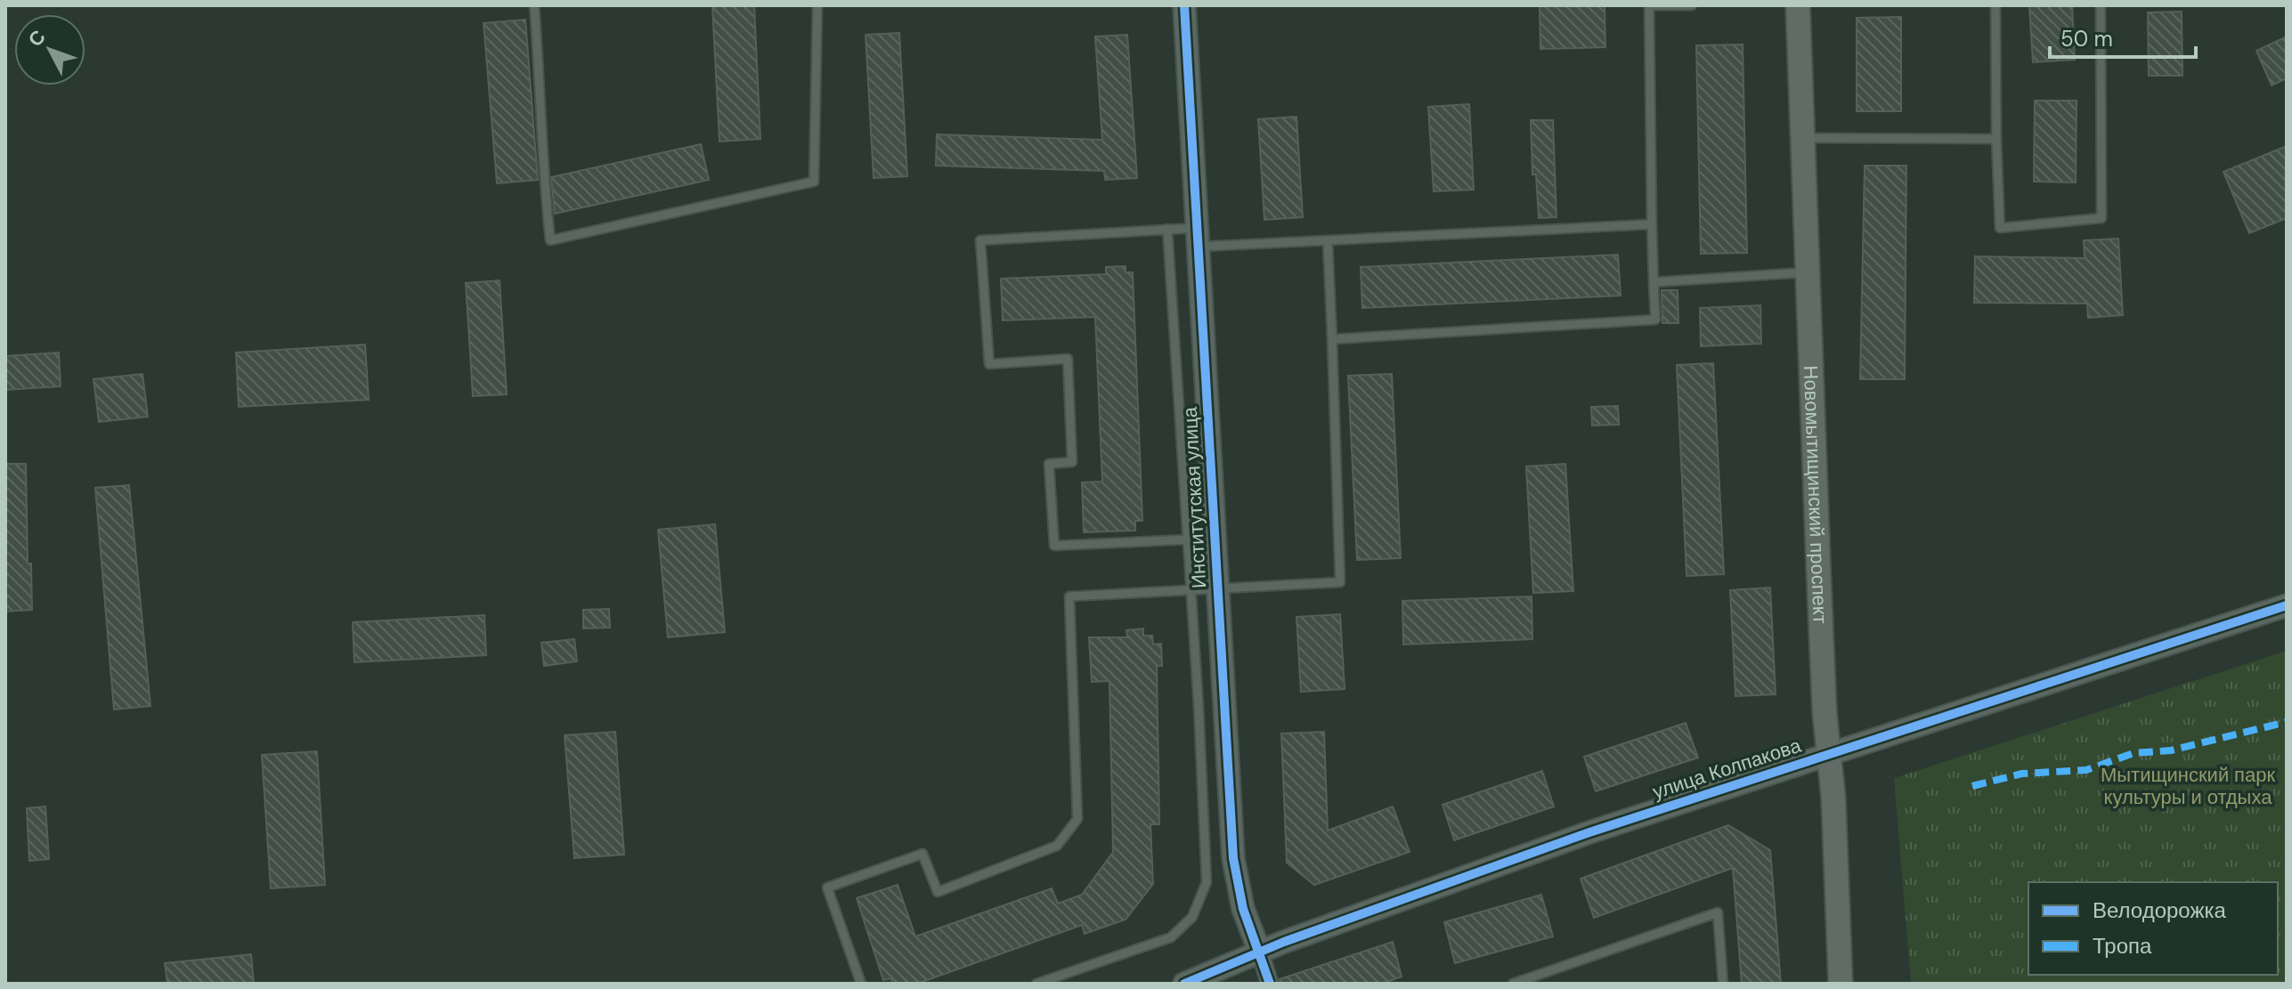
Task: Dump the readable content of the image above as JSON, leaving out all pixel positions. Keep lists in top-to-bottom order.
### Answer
{
  "streets": {
    "main road": ["Новомытищинский проспект"],
    "street": ["Институтская улица", "улица Колпакова"]
  },
  "crossings": [
    ["Новомытищинский проспект", "улица Колпакова"],
    ["Институтская улица", "улица Колпакова"]
  ],
  "parks": ["Мытищинский парк культуры и отдыха"],
  "legend": ["Велодорожка", "Тропа"],
  "scale_bar": "50 m",
  "north": "top left"
}
